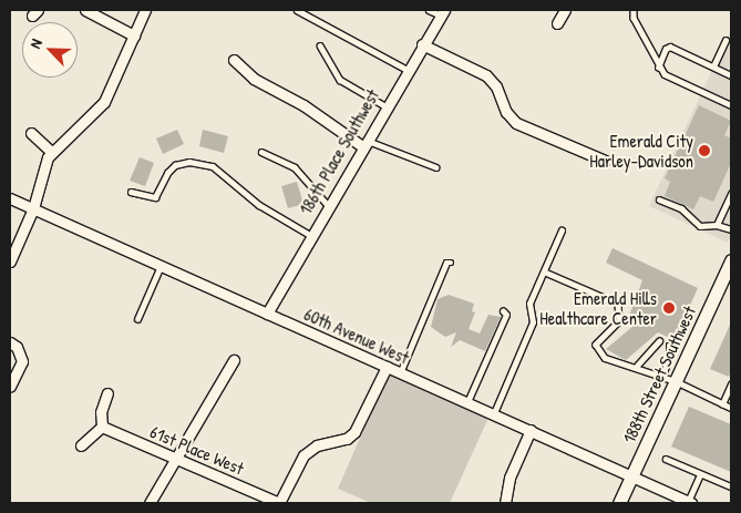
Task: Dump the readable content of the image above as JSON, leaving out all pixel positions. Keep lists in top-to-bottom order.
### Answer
{
  "streets": {
    "street": [
      "186th Place Southwest",
      "60th Avenue West",
      "188th Street Southwest",
      "61st Place West"
    ]
  },
  "crossings": [
    ["186th Place Southwest", "60th Avenue West"],
    ["60th Avenue West", "188th Street Southwest"]
  ],
  "places": ["Emerald City Harley-Davidson", "Emerald Hills Healthcare Center"],
  "north": "top left"
}
